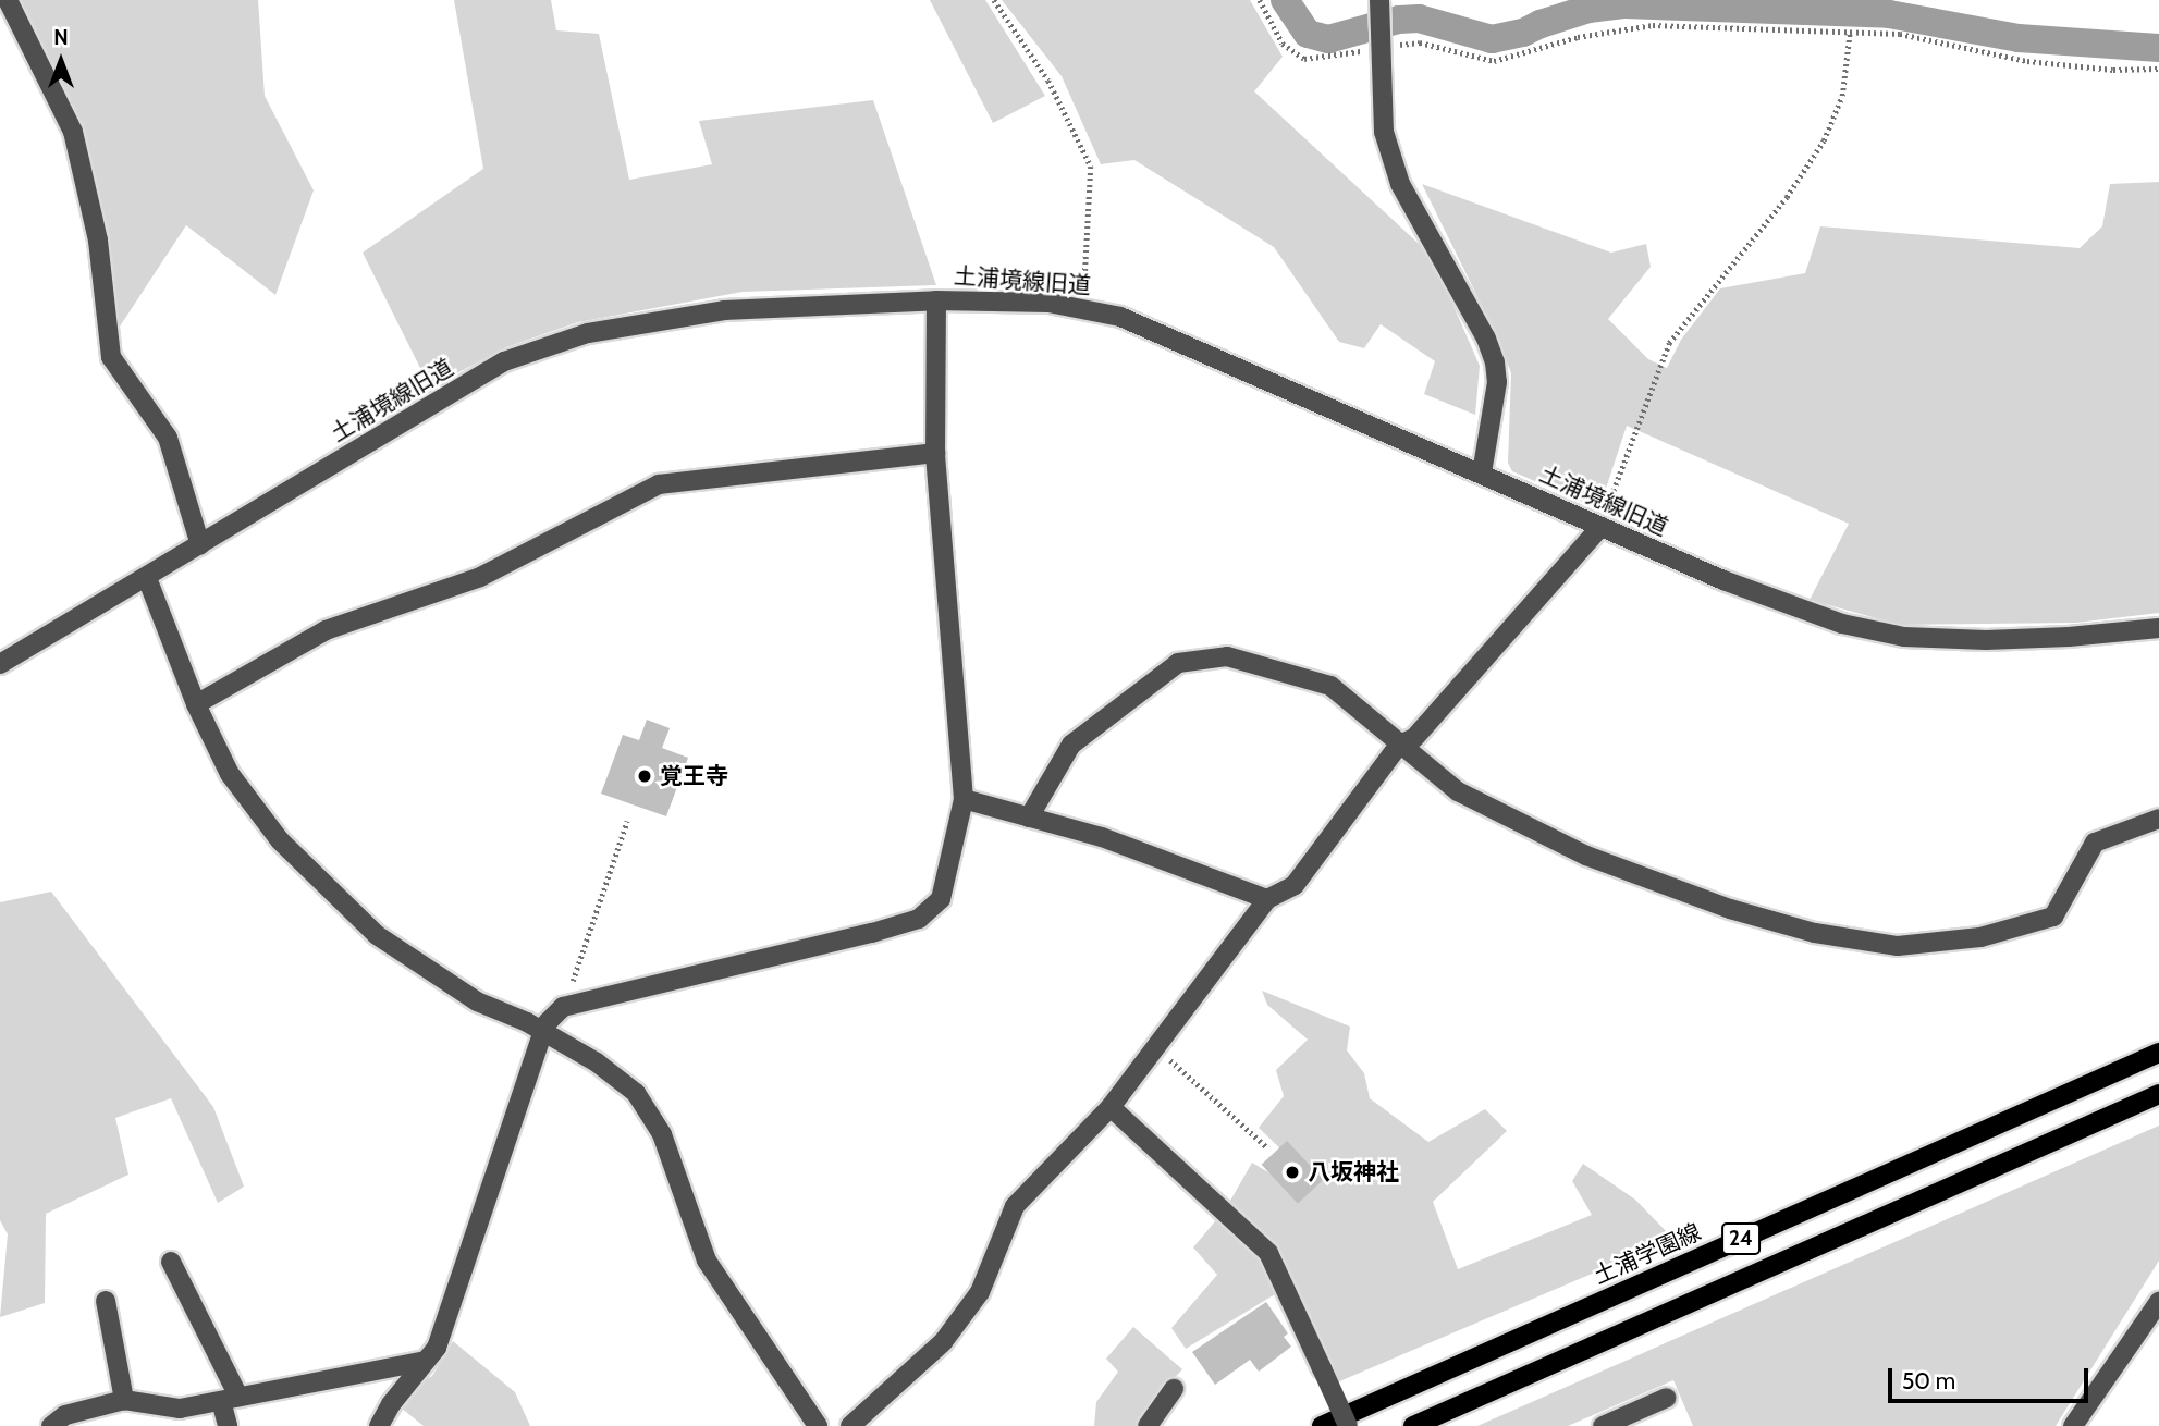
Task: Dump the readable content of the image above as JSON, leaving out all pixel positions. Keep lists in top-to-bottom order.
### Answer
{
  "streets": {
    "main road": ["24", "土浦学園線"],
    "street": ["土浦境線旧道"]
  },
  "places": ["覚王寺", "八坂神社"],
  "scale_bar": "50 m",
  "north": "top"
}
